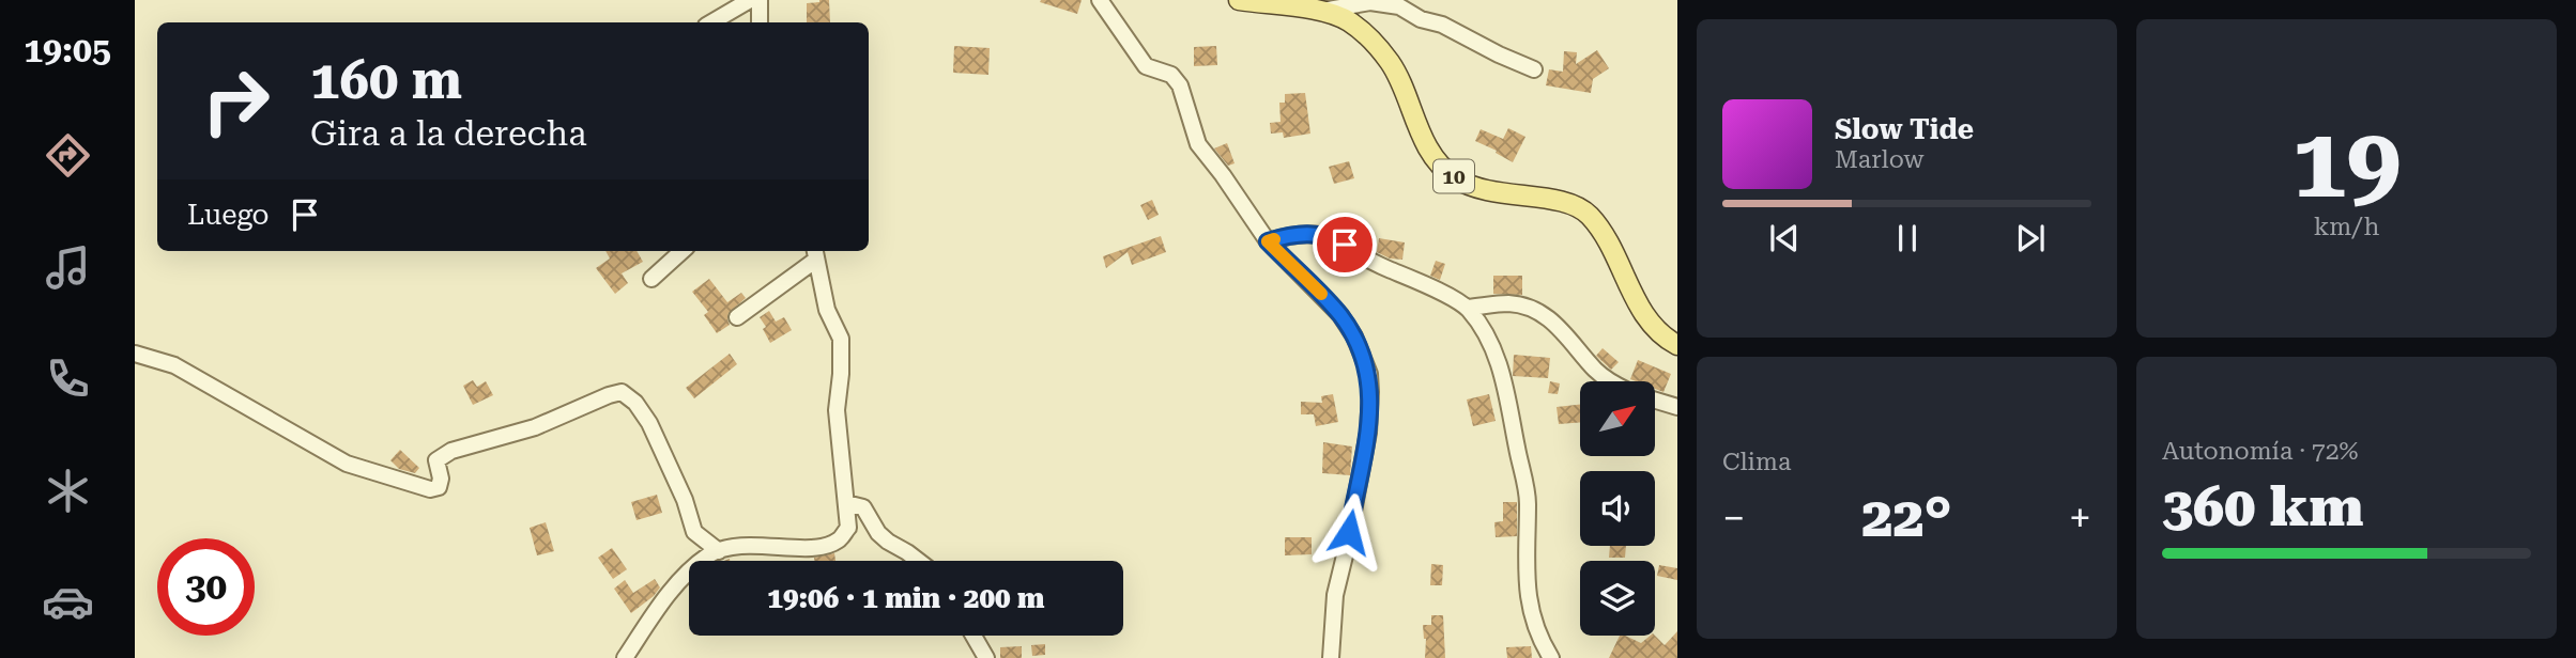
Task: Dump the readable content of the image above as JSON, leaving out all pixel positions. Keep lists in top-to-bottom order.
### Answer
{
  "streets": {
    "main road": ["10"]
  },
  "north": "top right",
  "page": {
    "tabs": "19:05",
    "tile": [
      ["19", "km/h"],
      "Clima",
      ["Autonomía · 72%", "360 km"]
    ],
    "turn": ["160 m", "Gira a la derecha"],
    "song": ["Slow Tide", "Marlow"],
    "then": "Luego",
    "heat": ["−", "22°", "+"],
    "limit": "30",
    "trip": "19:06 · 1 min · 200 m"
  }
}
